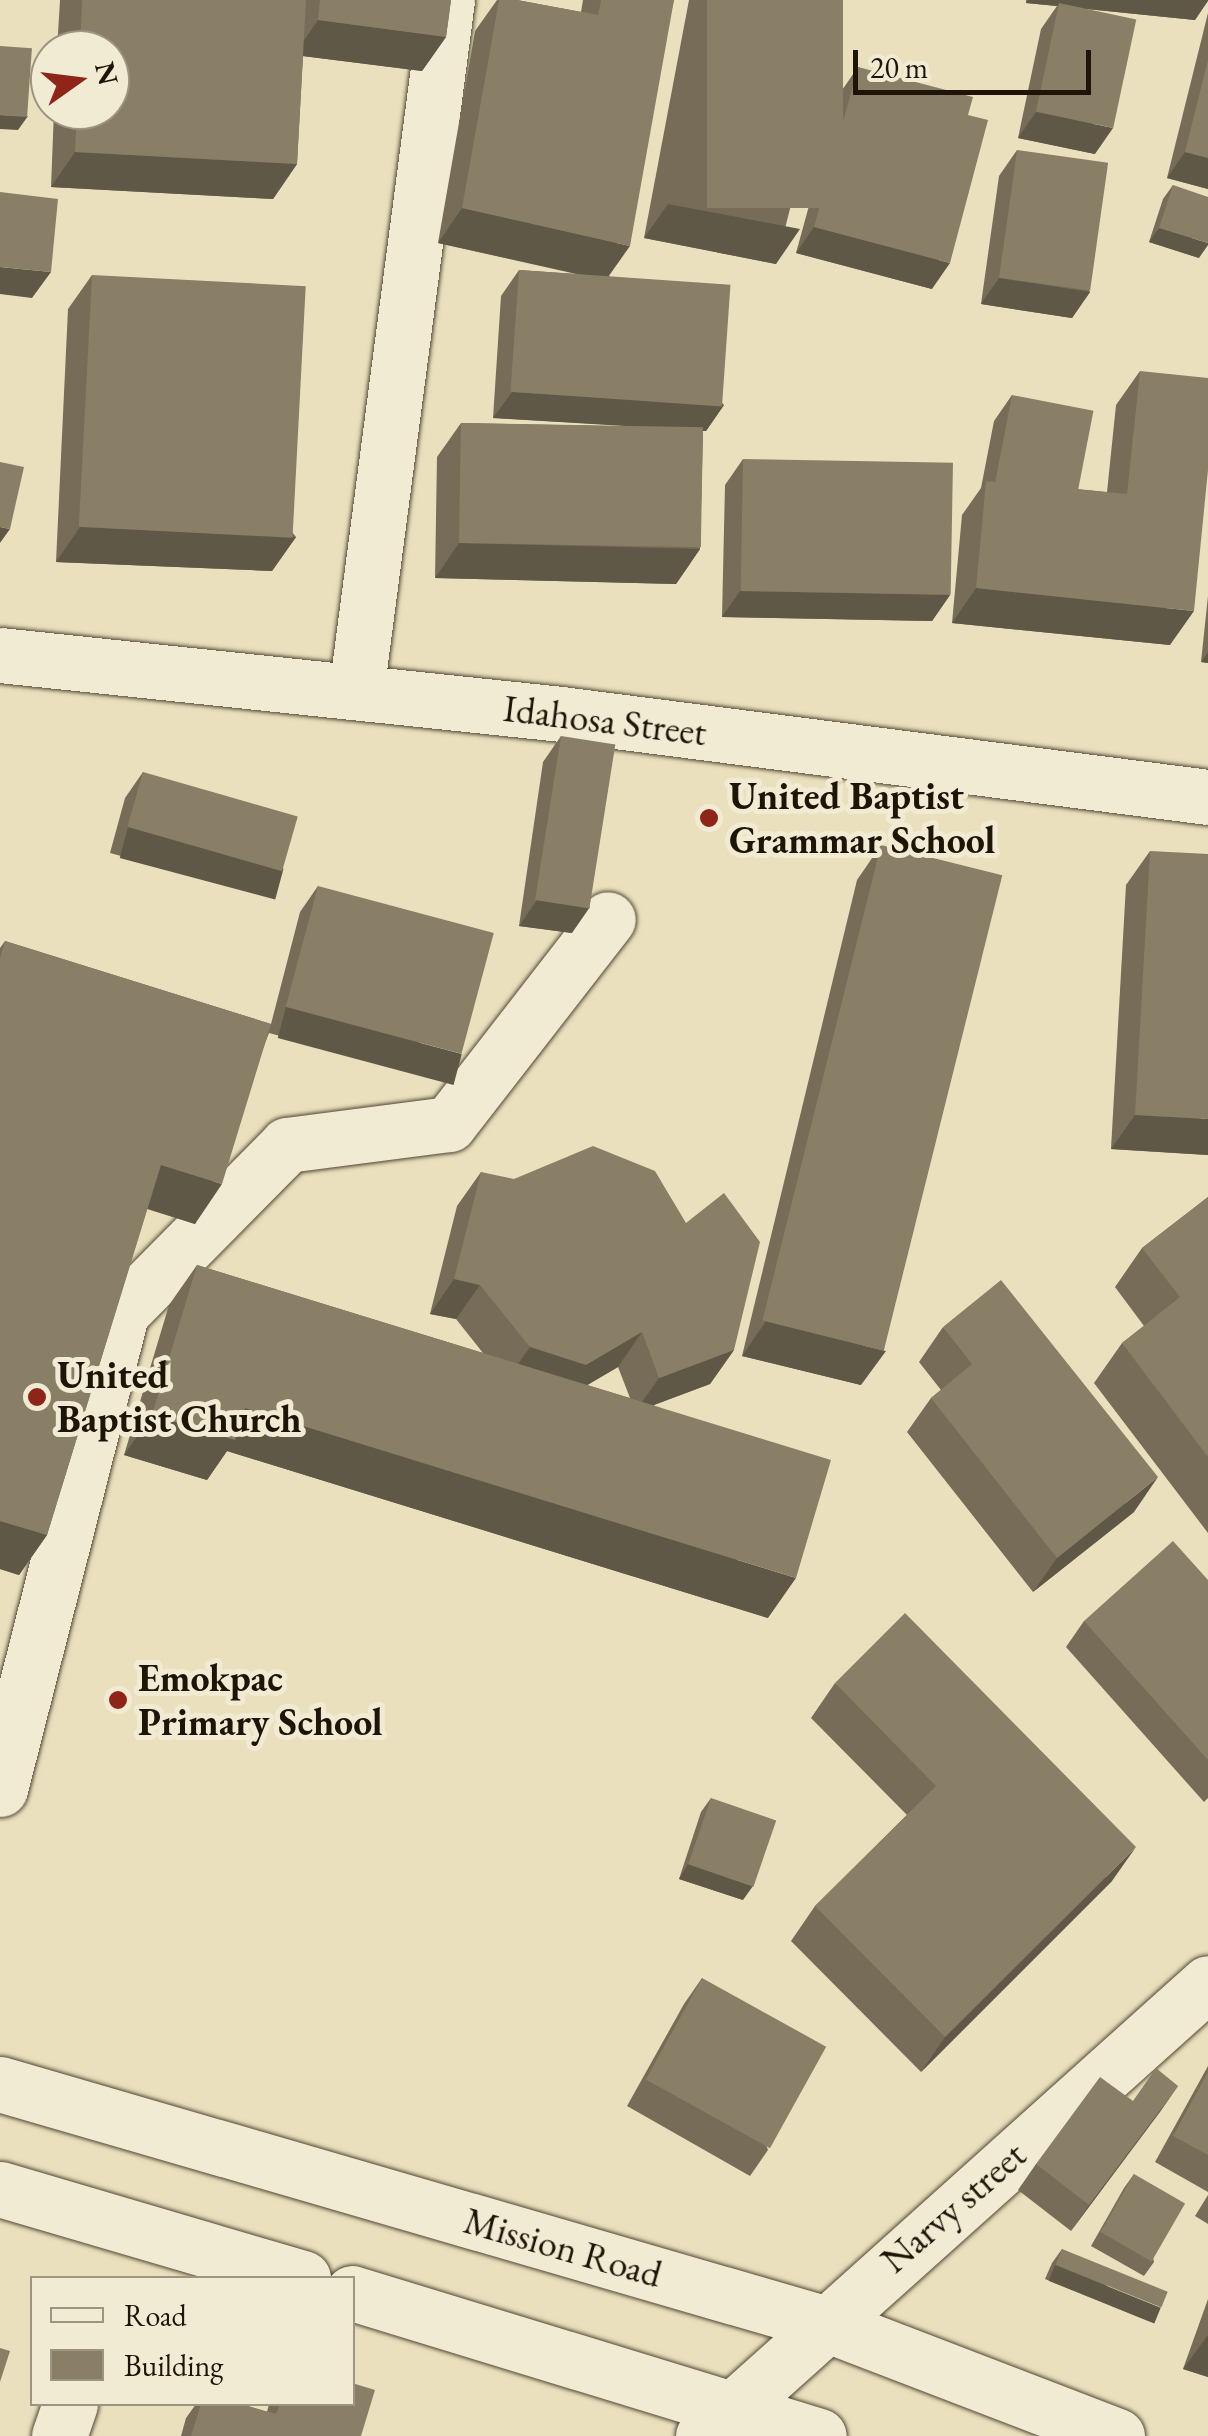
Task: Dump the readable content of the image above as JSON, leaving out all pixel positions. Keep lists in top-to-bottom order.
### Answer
{
  "streets": {
    "street": ["Idahosa Street", "Narvy street", "Mission Road"]
  },
  "crossings": [
    ["Narvy street", "Mission Road"]
  ],
  "places": ["United Baptist Grammar School", "United Baptist Church", "Emokpac Primary School"],
  "legend": ["Road", "Building"],
  "scale_bar": "20 m",
  "north": "right"
}
